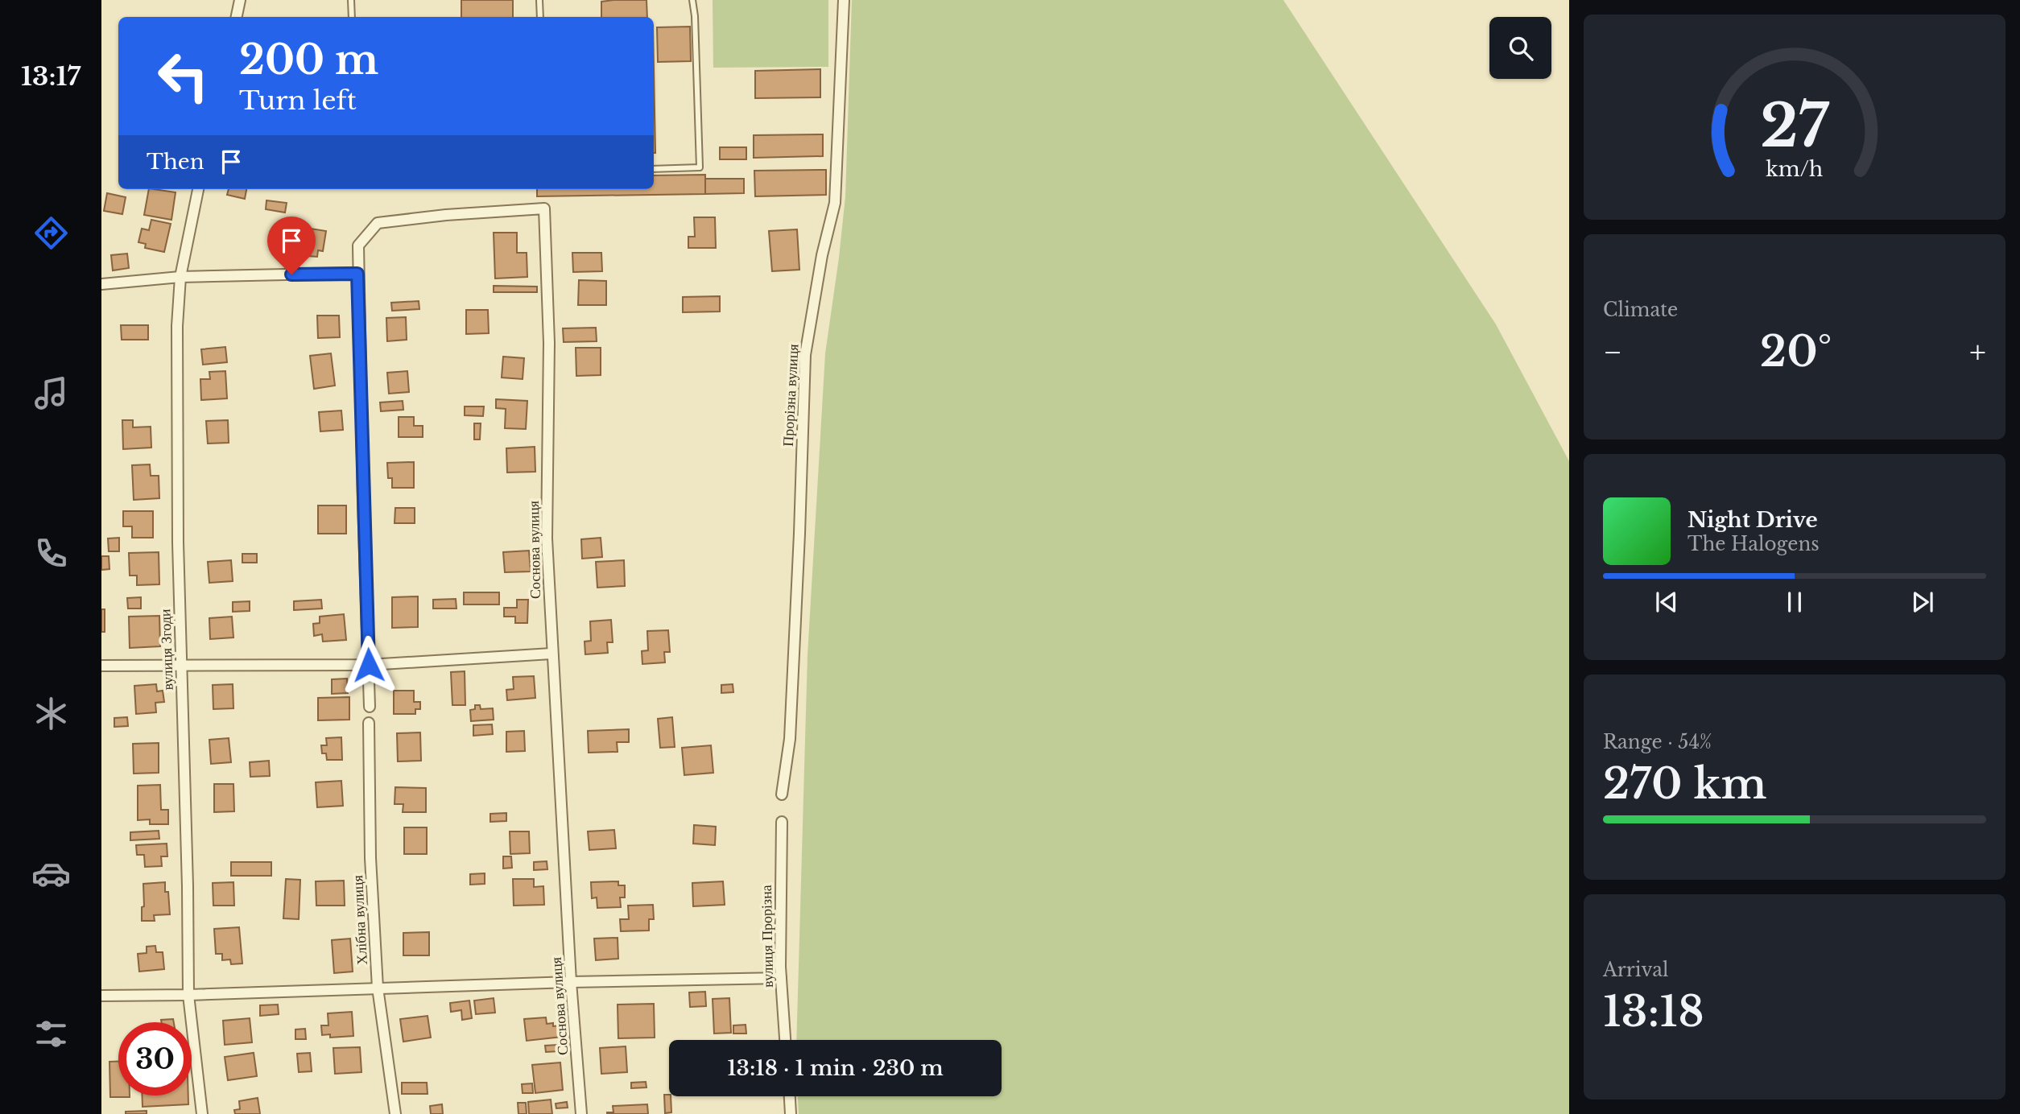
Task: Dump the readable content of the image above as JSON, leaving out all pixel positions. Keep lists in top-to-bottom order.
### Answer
{
  "streets": {
    "street": [
      "Прорізна вулиця",
      "Соснова вулиця",
      "вулиця Згоди",
      "Хлібна вулиця",
      "вулиця Прорізна"
    ]
  },
  "page": {
    "tabs": "13:17",
    "turn": ["200 m", "Turn left"],
    "then": "Then",
    "tile": [
      "Climate",
      ["Range · 54%", "270 km"],
      ["Arrival", "13:18"]
    ],
    "heat": ["−", "20°", "+"],
    "song": ["Night Drive", "The Halogens"],
    "limit": "30",
    "trip": "13:18 · 1 min · 230 m",
    "gauge": ["27", "km/h"]
  }
}
